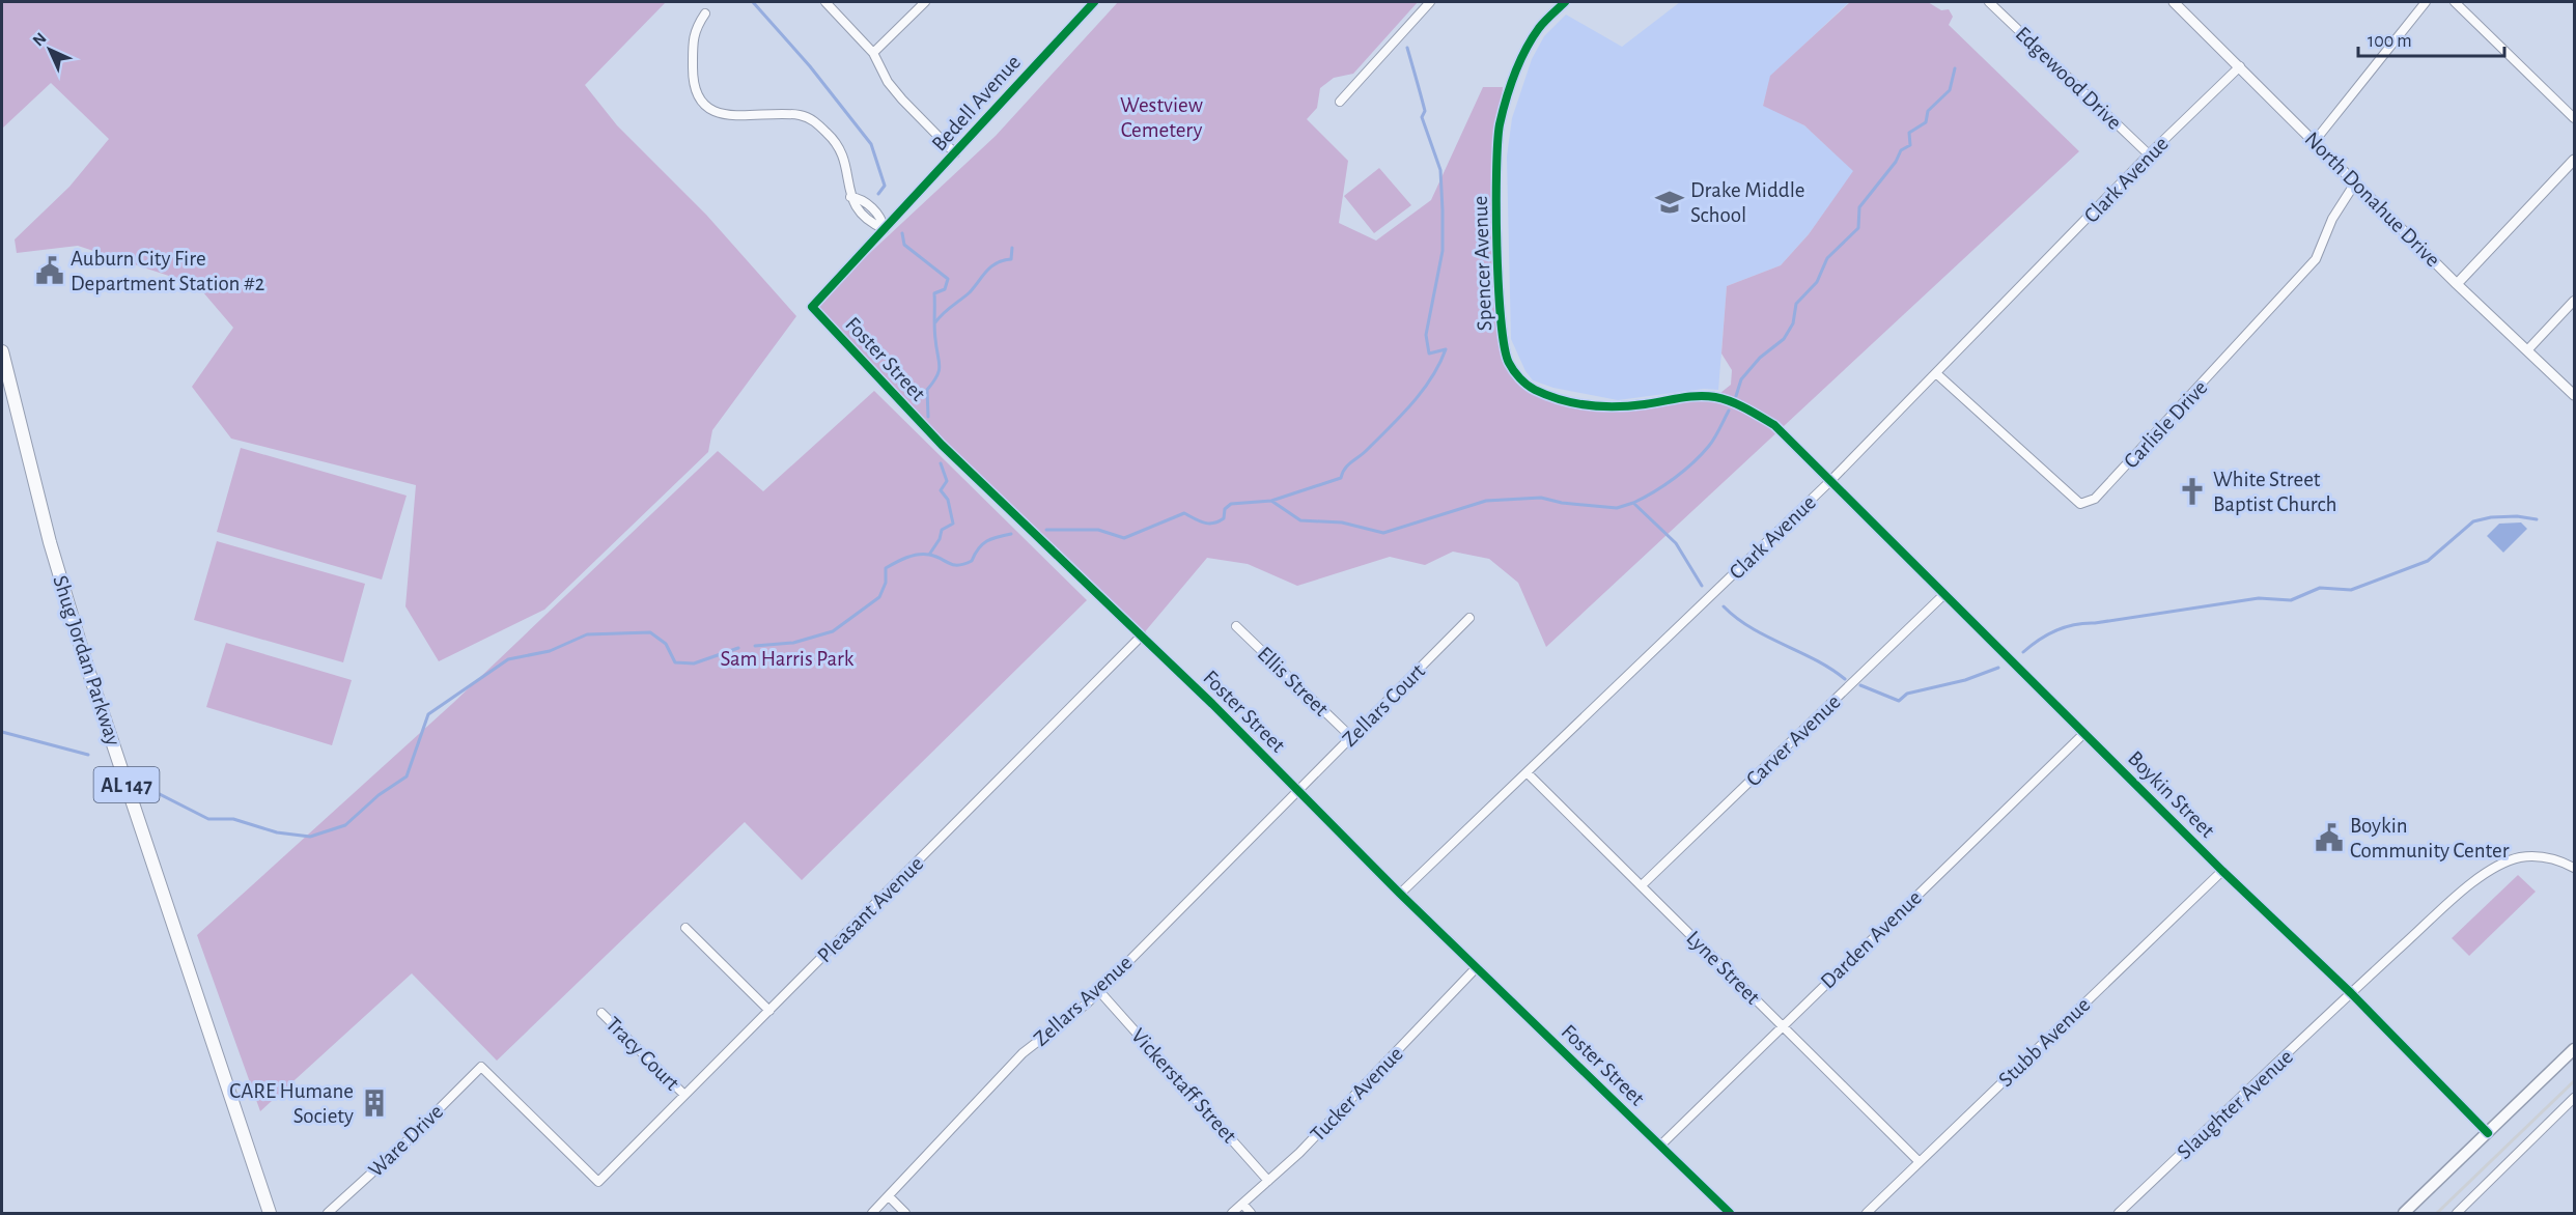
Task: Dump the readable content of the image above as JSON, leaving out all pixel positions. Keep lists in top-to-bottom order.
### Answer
{
  "streets": {
    "main road": ["Shug Jordan Parkway", "AL 147"],
    "street": [
      "Edgewood Drive",
      "Bedell Avenue",
      "Clark Avenue",
      "North Donahue Drive",
      "Spencer Avenue",
      "Foster Street",
      "Carlisle Drive",
      "Ellis Street",
      "Zellars Court",
      "Carver Avenue",
      "Boykin Street",
      "Pleasant Avenue",
      "Darden Avenue",
      "Lyne Street",
      "Zellars Avenue",
      "Stubb Avenue",
      "Tracy Court",
      "Vickerstaff Street",
      "Tucker Avenue",
      "Slaughter Avenue",
      "Ware Drive"
    ]
  },
  "crossings": [
    ["Edgewood Drive", "Clark Avenue"],
    ["Bedell Avenue", "Foster Street"],
    ["Clark Avenue", "North Donahue Drive"],
    ["Clark Avenue", "Spencer Avenue"],
    ["Clark Avenue", "Foster Street"],
    ["Clark Avenue", "Carlisle Drive"],
    ["Clark Avenue", "Boykin Street"],
    ["Clark Avenue", "Lyne Street"],
    ["North Donahue Drive", "Carlisle Drive"],
    ["Spencer Avenue", "Boykin Street"],
    ["Foster Street", "Zellars Court"],
    ["Foster Street", "Pleasant Avenue"],
    ["Foster Street", "Darden Avenue"],
    ["Foster Street", "Zellars Avenue"],
    ["Foster Street", "Tucker Avenue"],
    ["Ellis Street", "Zellars Court"],
    ["Zellars Court", "Zellars Avenue"],
    ["Carver Avenue", "Boykin Street"],
    ["Carver Avenue", "Lyne Street"],
    ["Boykin Street", "Darden Avenue"],
    ["Boykin Street", "Stubb Avenue"],
    ["Boykin Street", "Slaughter Avenue"],
    ["Pleasant Avenue", "Tracy Court"],
    ["Pleasant Avenue", "Ware Drive"],
    ["Darden Avenue", "Lyne Street"],
    ["Lyne Street", "Stubb Avenue"],
    ["Zellars Avenue", "Vickerstaff Street"],
    ["Vickerstaff Street", "Tucker Avenue"]
  ],
  "parks": ["Westview Cemetery", "Sam Harris Park"],
  "places": {
    "school or university": ["Drake Middle School"],
    "public building": ["Auburn City Fire Department Station #2", "Boykin Community Center"],
    "church": ["White Street Baptist Church"],
    "building": ["CARE Humane Society"]
  },
  "scale_bar": "100 m",
  "north": "top left"
}
